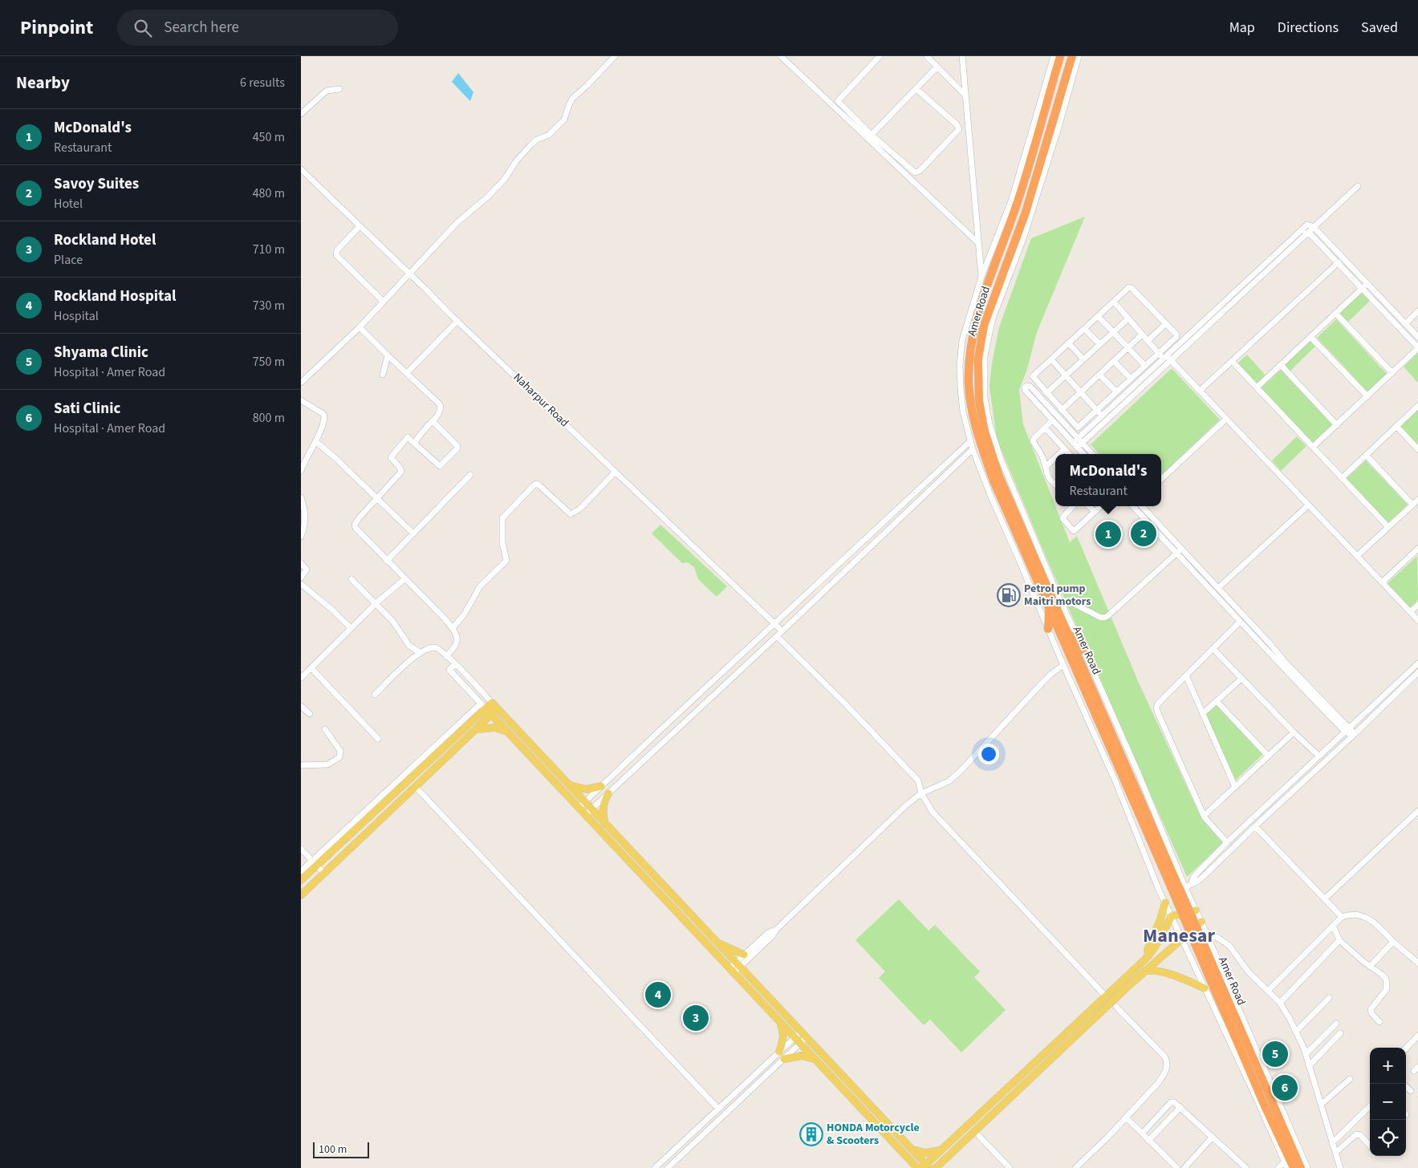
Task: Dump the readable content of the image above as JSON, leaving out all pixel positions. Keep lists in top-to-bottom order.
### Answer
{
  "streets": {
    "highway": ["Amer Road"],
    "street": ["Naharpur Road"]
  },
  "districts": ["Manesar"],
  "places": {
    "fuel station": ["Petrol pump Maitri motors"],
    "building": ["HONDA Motorcycle & Scooters"]
  },
  "scale_bar": "100 m",
  "page": {
    "header": "Pinpoint",
    "search": "Search here",
    "nav": ["Map", "Directions", "Saved"],
    "heading": ["Nearby", "6 results"],
    "list": [
      {
        "mark": "1",
        "name": "McDonald's",
        "note": "Restaurant",
        "value": "450 m"
      },
      {
        "mark": "2",
        "name": "Savoy Suites",
        "note": "Hotel",
        "value": "480 m"
      },
      {
        "mark": "3",
        "name": "Rockland Hotel",
        "note": "Place",
        "value": "710 m"
      },
      {
        "mark": "4",
        "name": "Rockland Hospital",
        "note": "Hospital",
        "value": "730 m"
      },
      {
        "mark": "5",
        "name": "Shyama Clinic",
        "note": "Hospital · Amer Road",
        "value": "750 m"
      },
      {
        "mark": "6",
        "name": "Sati Clinic",
        "note": "Hospital · Amer Road",
        "value": "800 m"
      }
    ],
    "popup": ["McDonald's", "Restaurant"],
    "pins": [
      "2",
      "1",
      "4",
      "3",
      "5",
      "6"
    ],
    "map_buttons": ["+", "−"],
    "scale": "100 m"
  }
}
